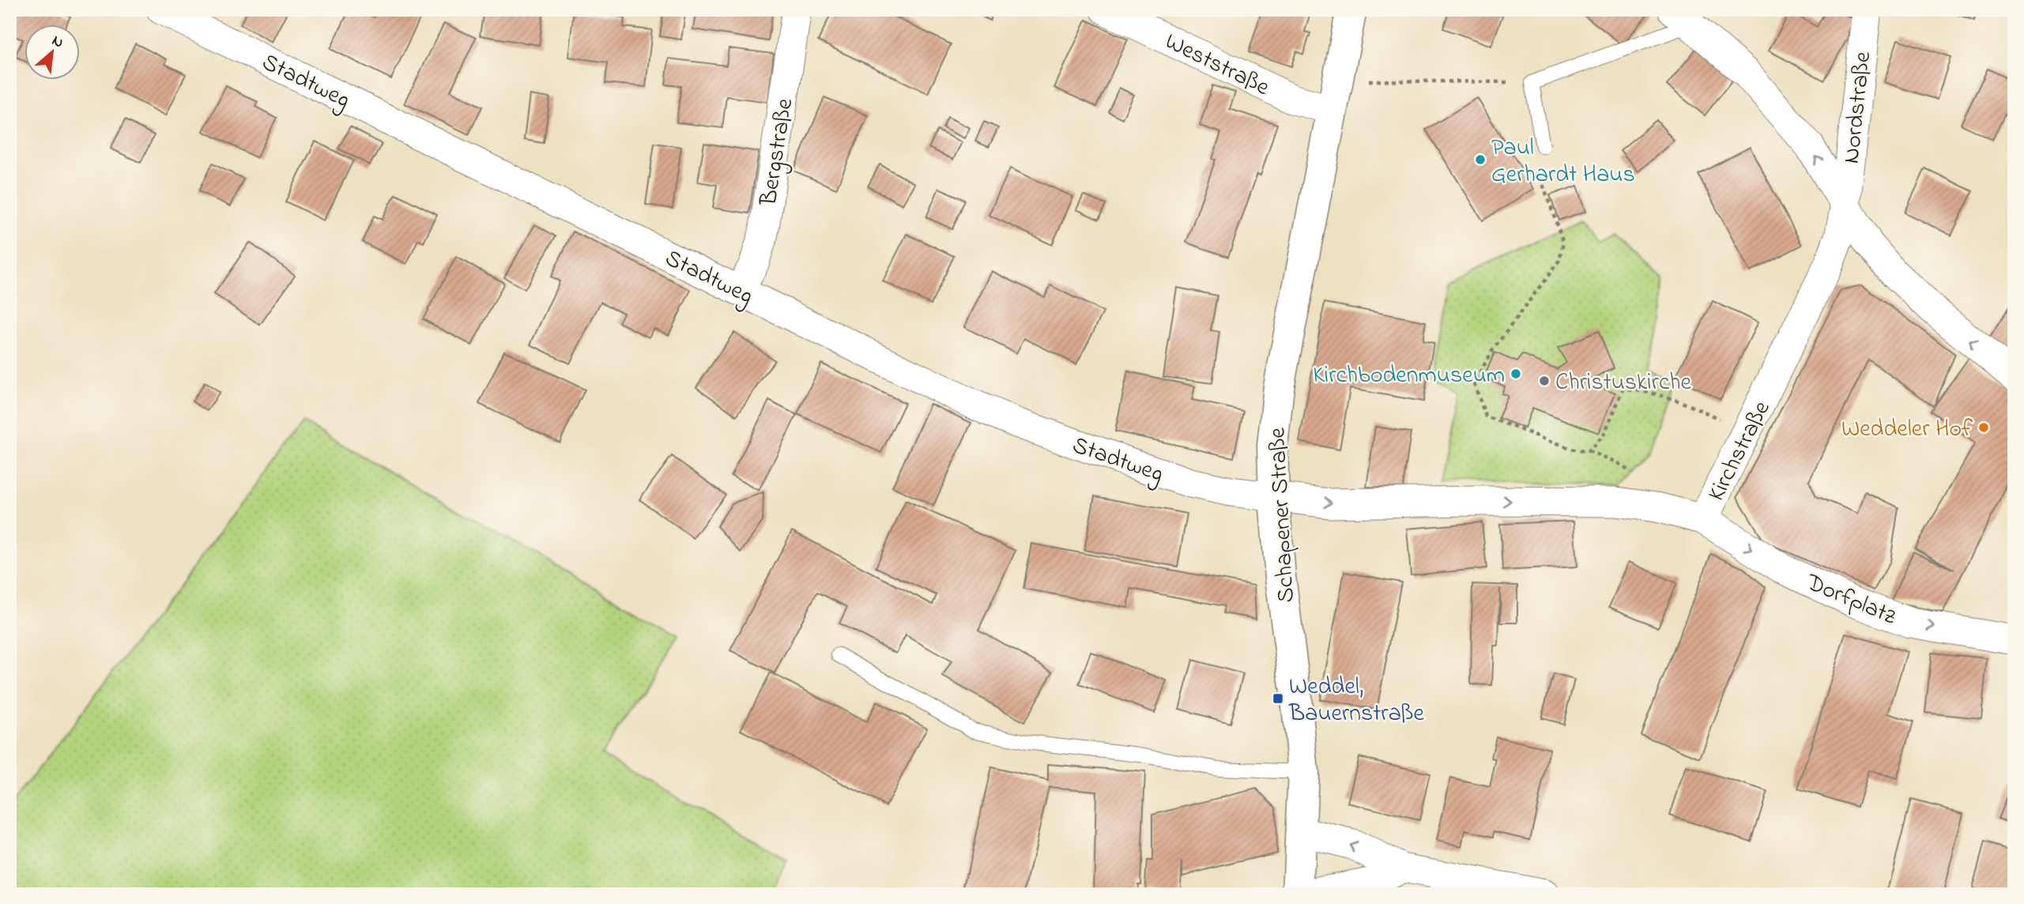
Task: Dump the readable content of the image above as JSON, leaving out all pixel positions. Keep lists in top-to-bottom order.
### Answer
{
  "streets": {
    "street": [
      "Weststraße",
      "Stadtweg",
      "Nordstraße",
      "Bergstraße",
      "Kirchstraße",
      "Schapener Straße",
      "Dorfplatz"
    ]
  },
  "crossings": [
    ["Weststraße", "Schapener Straße"],
    ["Stadtweg", "Bergstraße"],
    ["Stadtweg", "Kirchstraße"],
    ["Stadtweg", "Schapener Straße"],
    ["Nordstraße", "Kirchstraße"],
    ["Kirchstraße", "Schapener Straße"],
    ["Kirchstraße", "Dorfplatz"]
  ],
  "one_way": ["Kirchstraße", "Dorfplatz"],
  "places": {
    "other": [
      "Paul Gerhardt Haus",
      "Kirchbodenmuseum",
      "Christuskirche",
      "Weddeler Hof"
    ],
    "transit": ["Weddel, Bauernstraße"]
  },
  "north": "top right"
}
